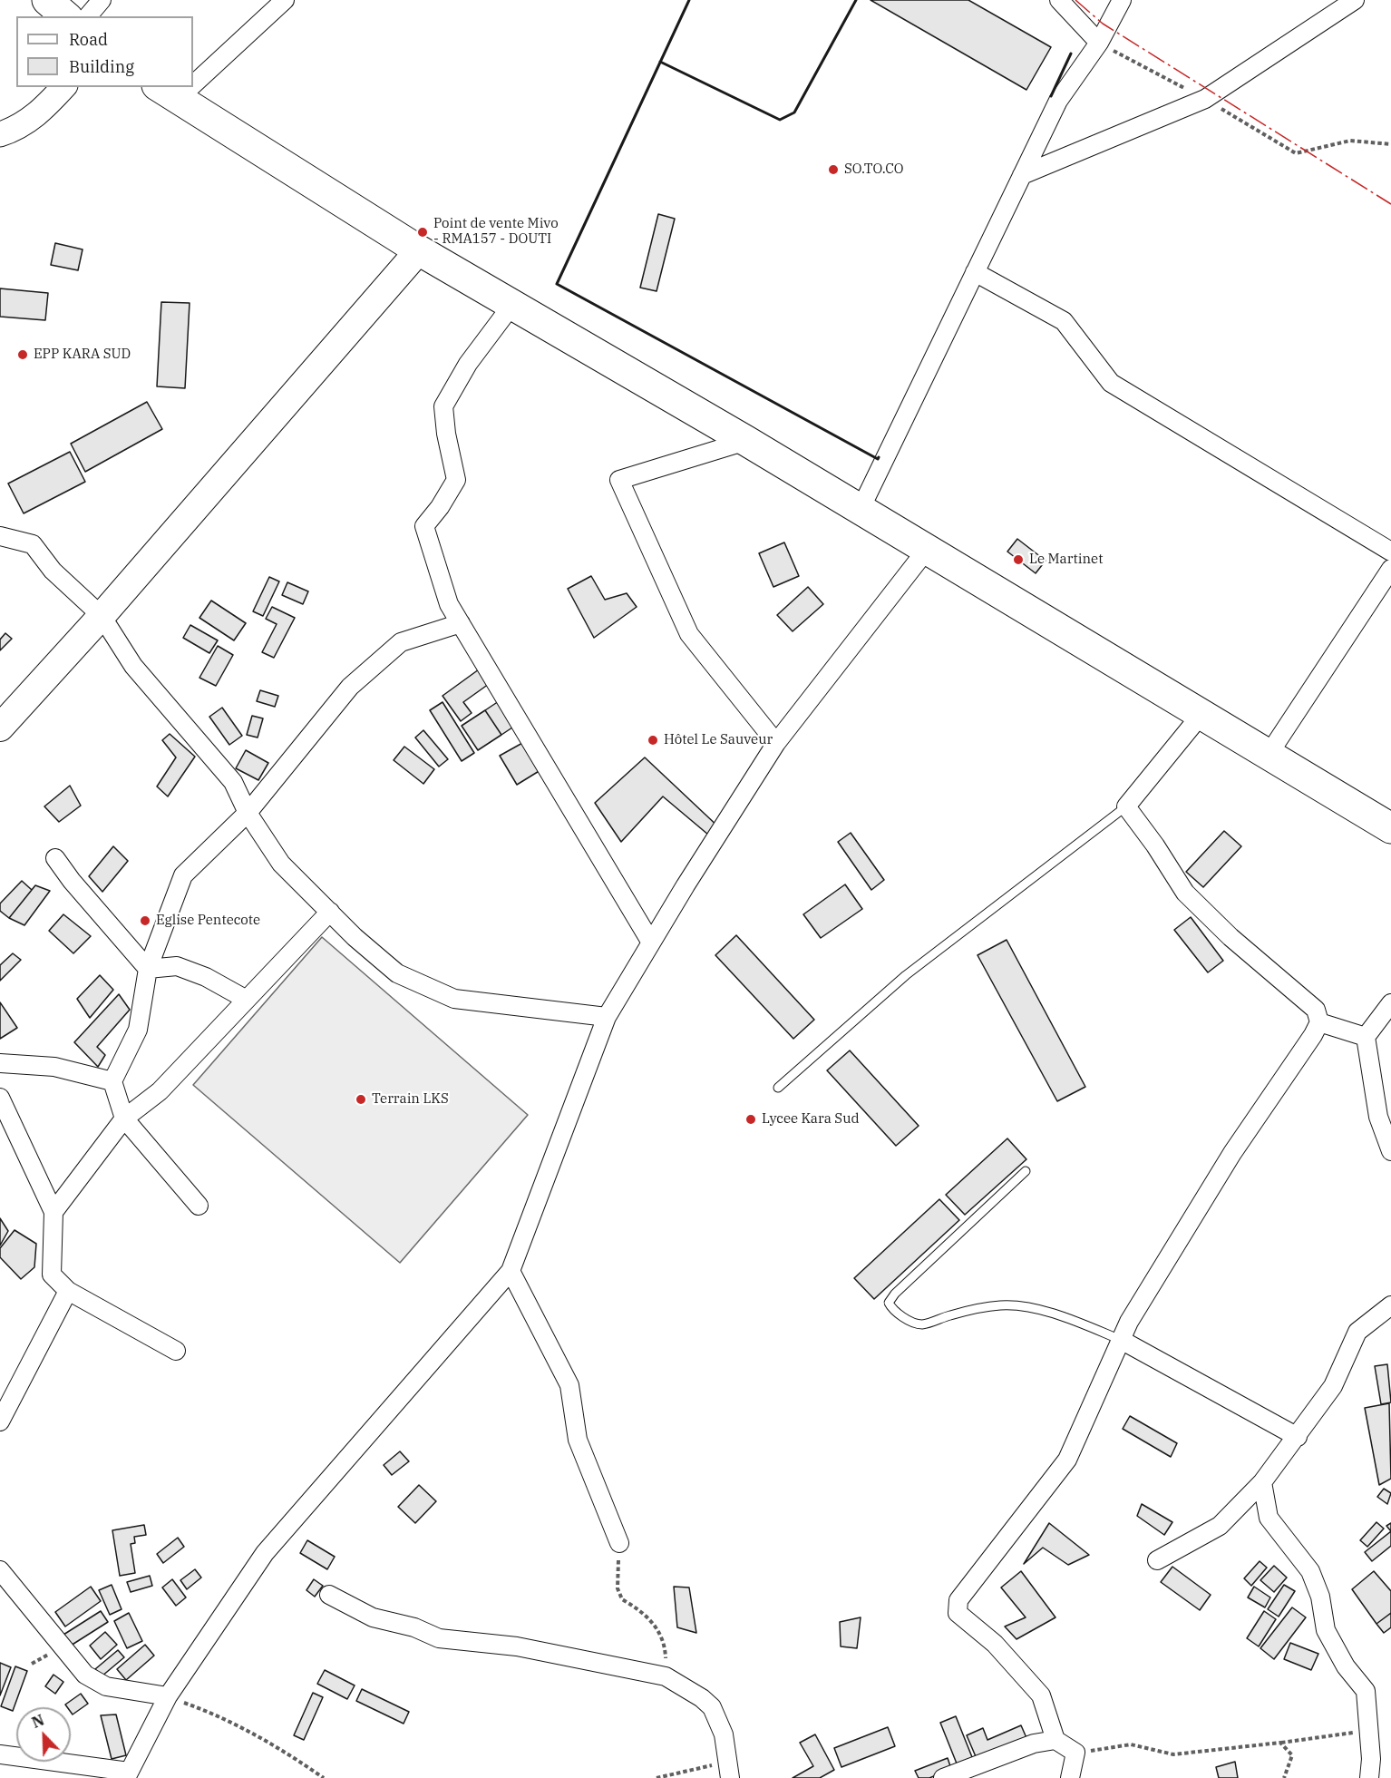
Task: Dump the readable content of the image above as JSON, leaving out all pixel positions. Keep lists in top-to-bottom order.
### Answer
{
  "places": [
    "SO.TO.CO",
    "Point de vente Mivo - RMA157 - DOUTI",
    "EPP KARA SUD",
    "Le Martinet",
    "Hôtel Le Sauveur",
    "Eglise Pentecote",
    "Terrain LKS",
    "Lycee Kara Sud"
  ],
  "legend": ["Road", "Building"],
  "north": "top left"
}
